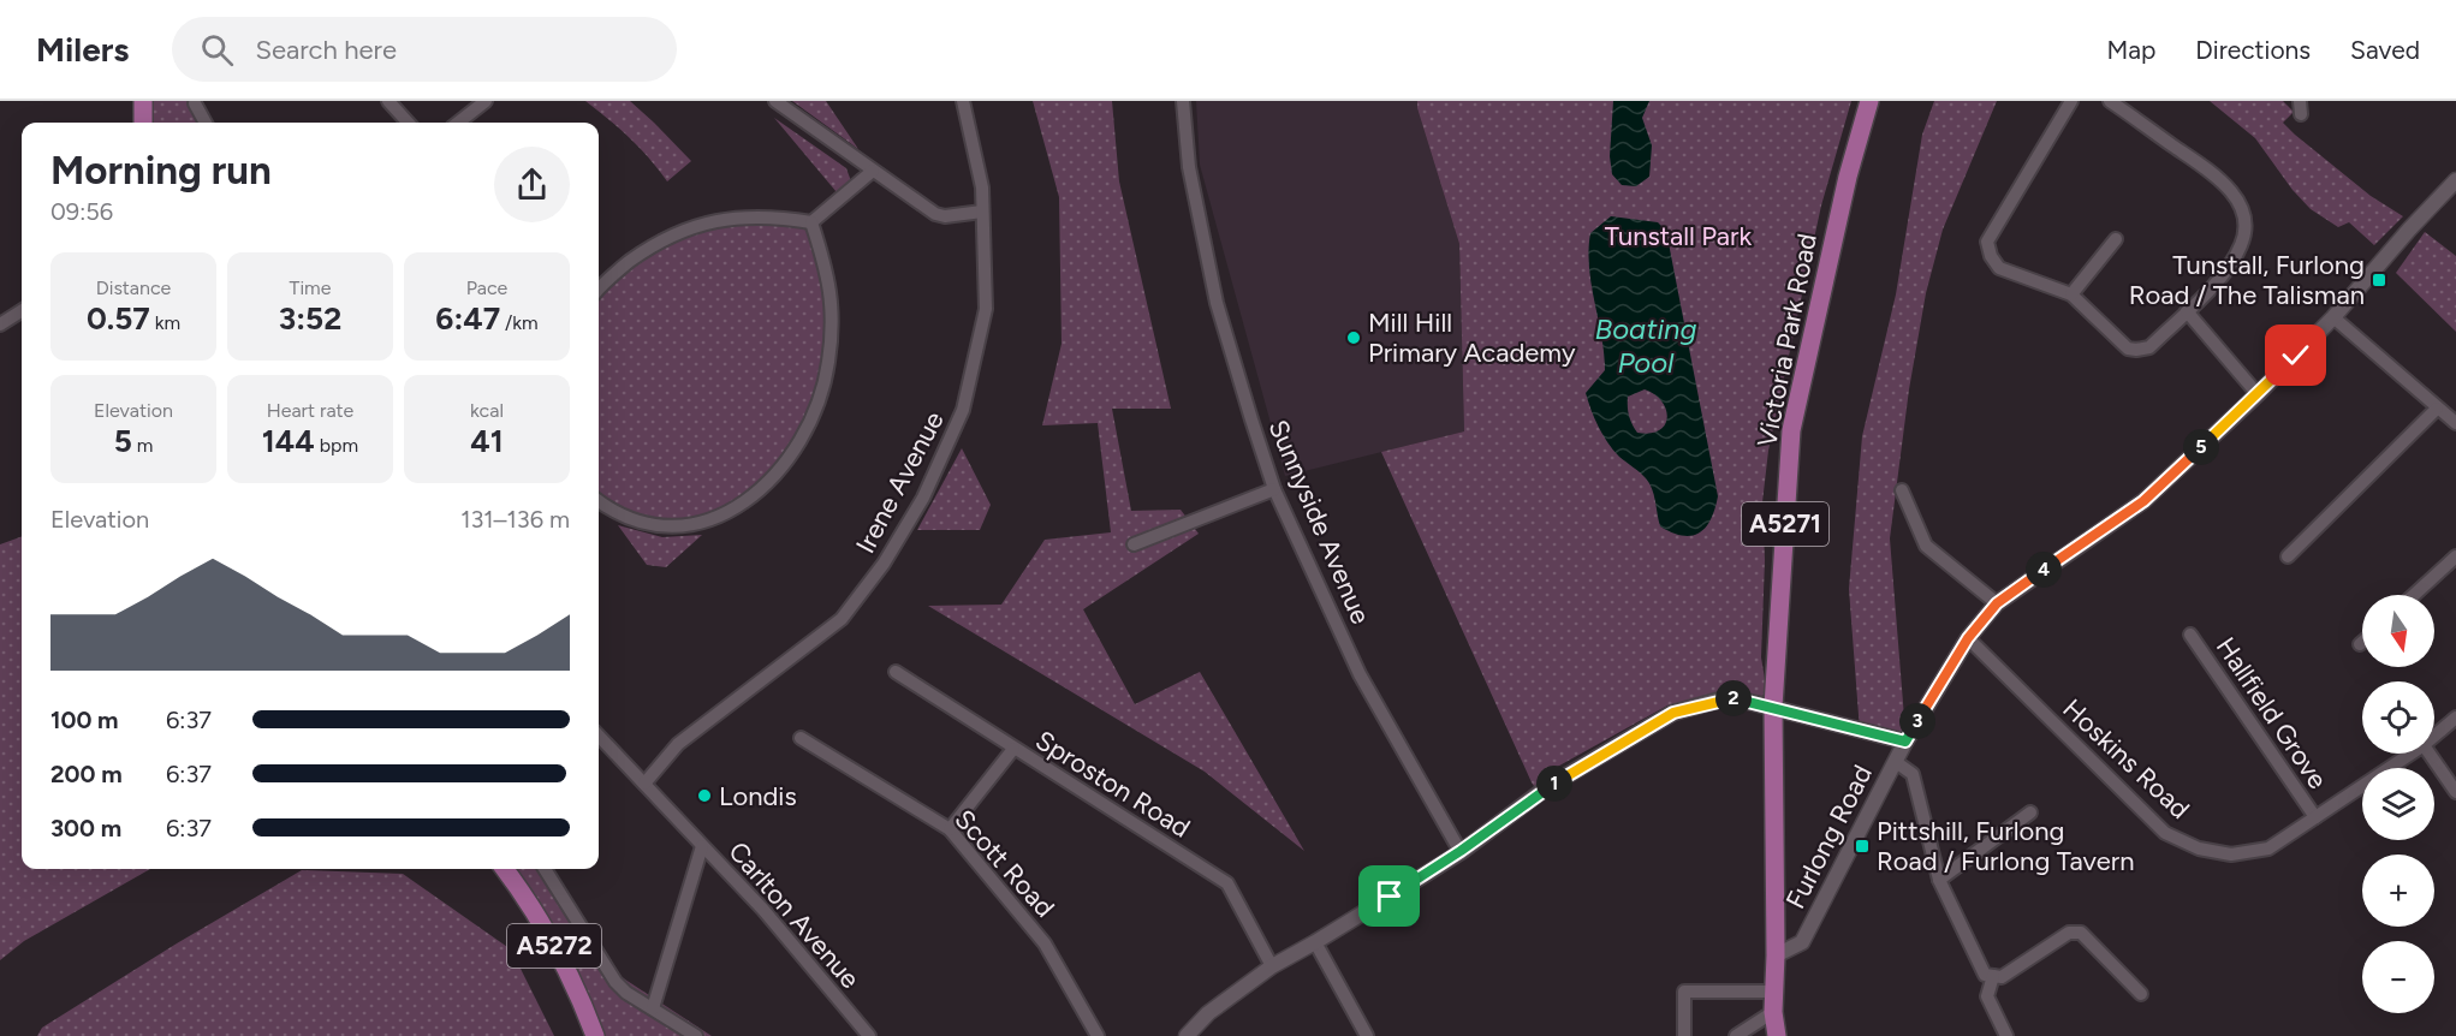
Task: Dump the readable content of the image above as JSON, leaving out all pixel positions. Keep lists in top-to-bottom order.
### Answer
{
  "streets": {
    "main road": ["Victoria Park Road", "A5271", "A5272"],
    "street": [
      "Irene Avenue",
      "Sunnyside Avenue",
      "Hallfield Grove",
      "Hoskins Road",
      "Sproston Road",
      "Furlong Road",
      "Scott Road",
      "Carlton Avenue"
    ]
  },
  "crossings": [
    ["Victoria Park Road", "Furlong Road"],
    ["Irene Avenue", "Carlton Avenue"],
    ["Hallfield Grove", "Hoskins Road"],
    ["Hoskins Road", "Furlong Road"]
  ],
  "water": ["Boating Pool"],
  "parks": ["Tunstall Park"],
  "places": {
    "transit": ["Tunstall, Furlong Road / The Talisman", "Pittshill, Furlong Road / Furlong Tavern"],
    "other": ["Mill Hill Primary Academy", "Londis"]
  },
  "north": "bottom",
  "page": {
    "header": "Milers",
    "search": "Search here",
    "nav": ["Map", "Directions", "Saved"],
    "heading": ["Morning run", "09:56"],
    "stats": [
      ["Distance", "0.57 km"],
      ["Time", "3:52"],
      ["Pace", "6:47 /km"],
      ["Elevation", "5 m"],
      ["Heart rate", "144 bpm"],
      ["kcal", "41"]
    ],
    "pins": [
      "5",
      "4",
      "2",
      "3",
      "1"
    ],
    "chart": ["Elevation", "131–136 m"],
    "map_buttons": ["+", "−"],
    "list": [
      {
        "name": "100 m",
        "note": "6:37"
      },
      {
        "name": "200 m",
        "note": "6:37"
      },
      {
        "name": "300 m",
        "note": "6:37"
      }
    ]
  }
}
